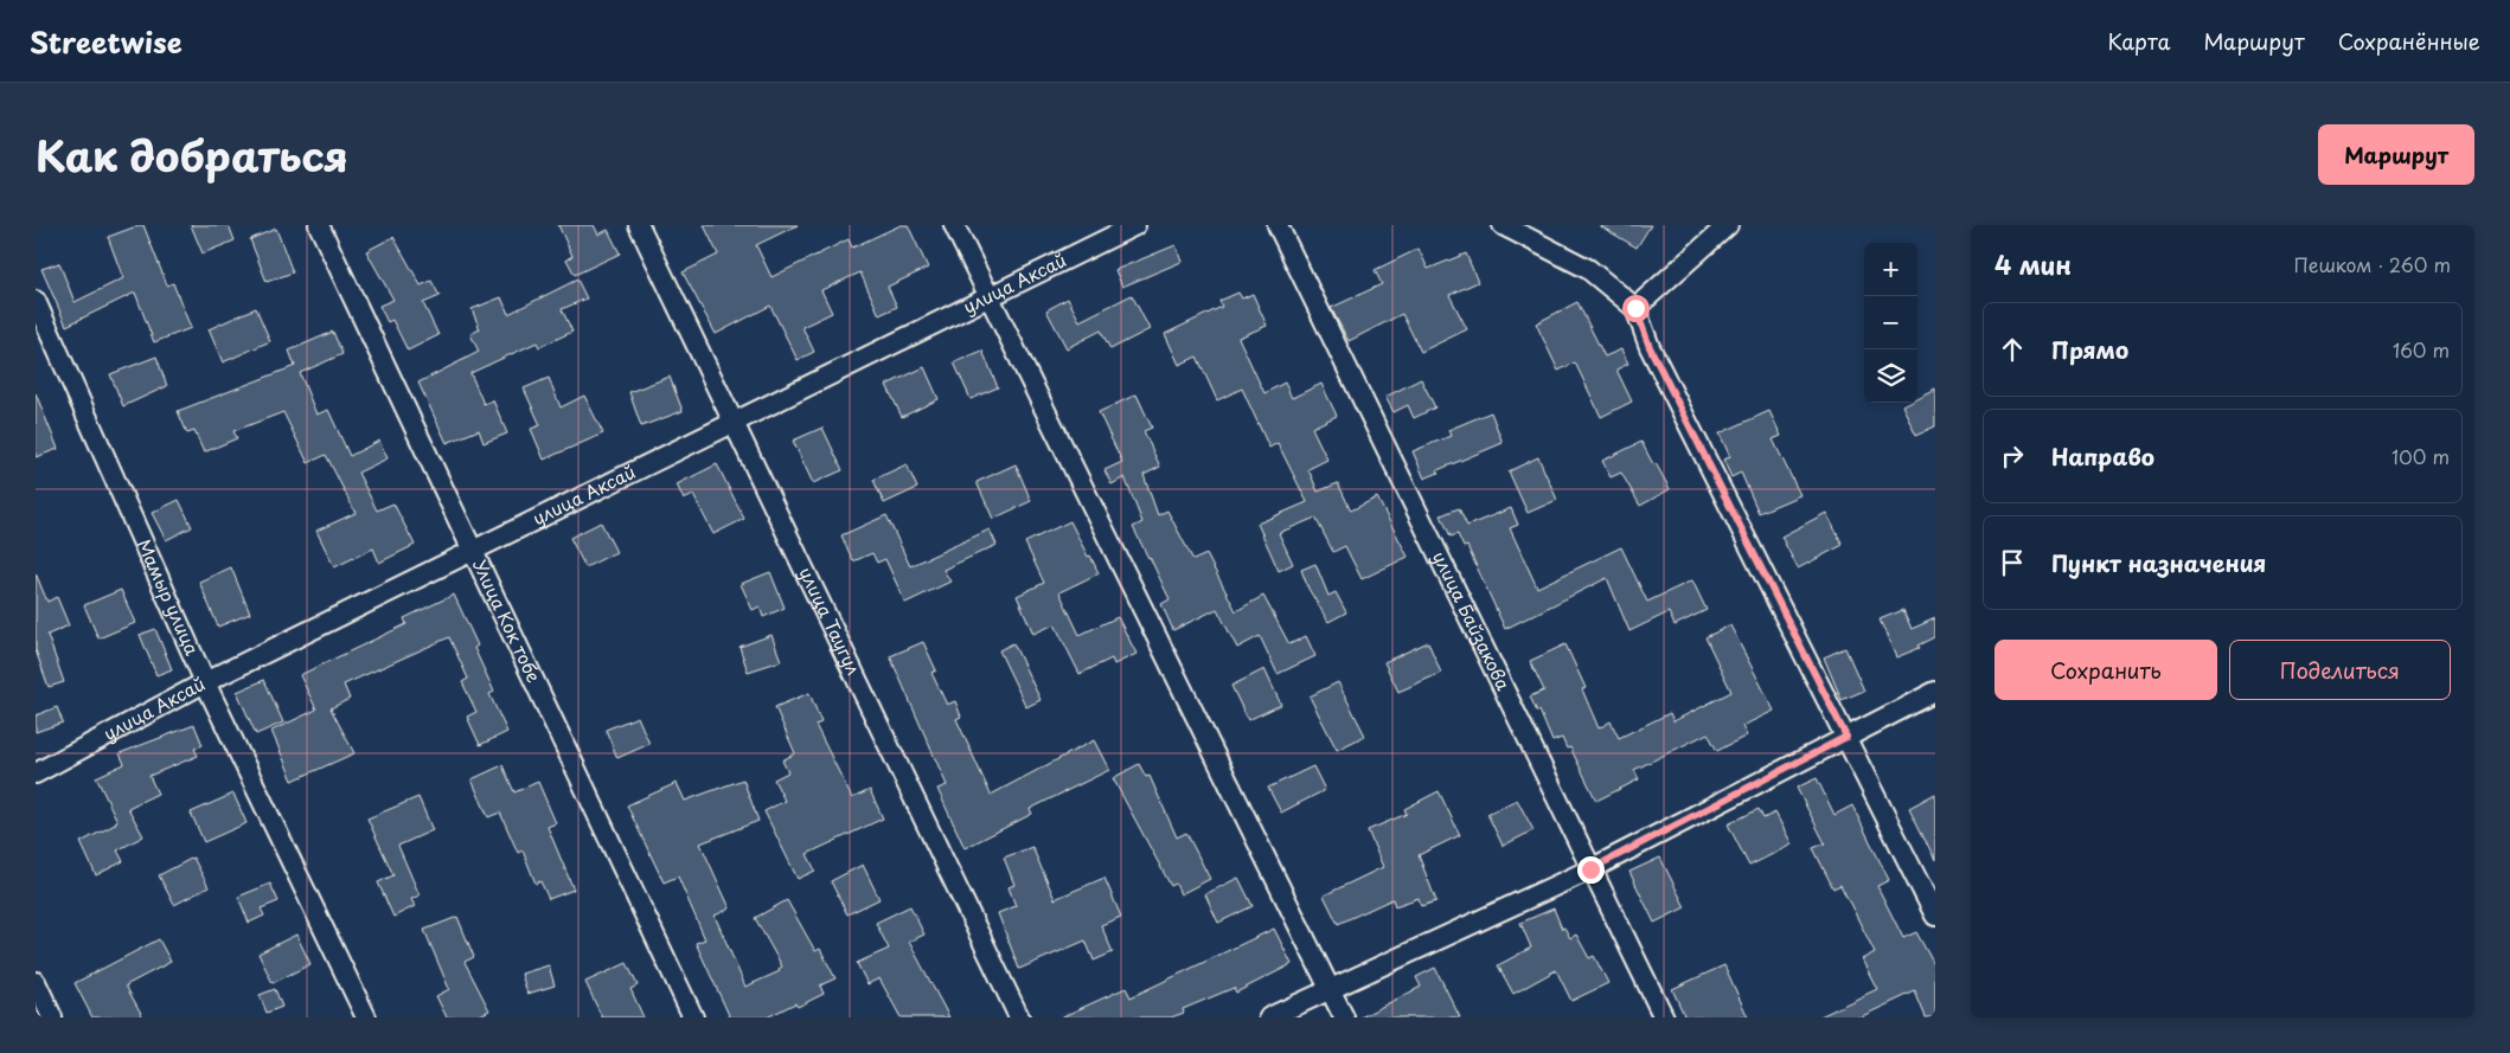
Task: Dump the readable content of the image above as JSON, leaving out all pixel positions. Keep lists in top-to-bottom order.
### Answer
{
  "streets": {
    "street": [
      "улица Аксай",
      "Мамыр улица",
      "Улица Кок тобе",
      "улица Таугул",
      "улица Байзакова"
    ]
  },
  "crossings": [
    ["улица Аксай", "Мамыр улица"],
    ["улица Аксай", "Улица Кок тобе"],
    ["улица Аксай", "улица Таугул"]
  ],
  "page": {
    "header": "Streetwise",
    "nav": ["Карта", "Маршрут", "Сохранённые"],
    "title": "Как добраться",
    "buttons": [
      "Маршрут",
      ["Сохранить", "Поделиться"]
    ],
    "heading": ["4 мин", "Пешком · 260 m"],
    "map_buttons": ["+", "−"],
    "list": [
      ["Прямо", "160 m"],
      ["Направо", "100 m"],
      "Пункт назначения"
    ]
  }
}
